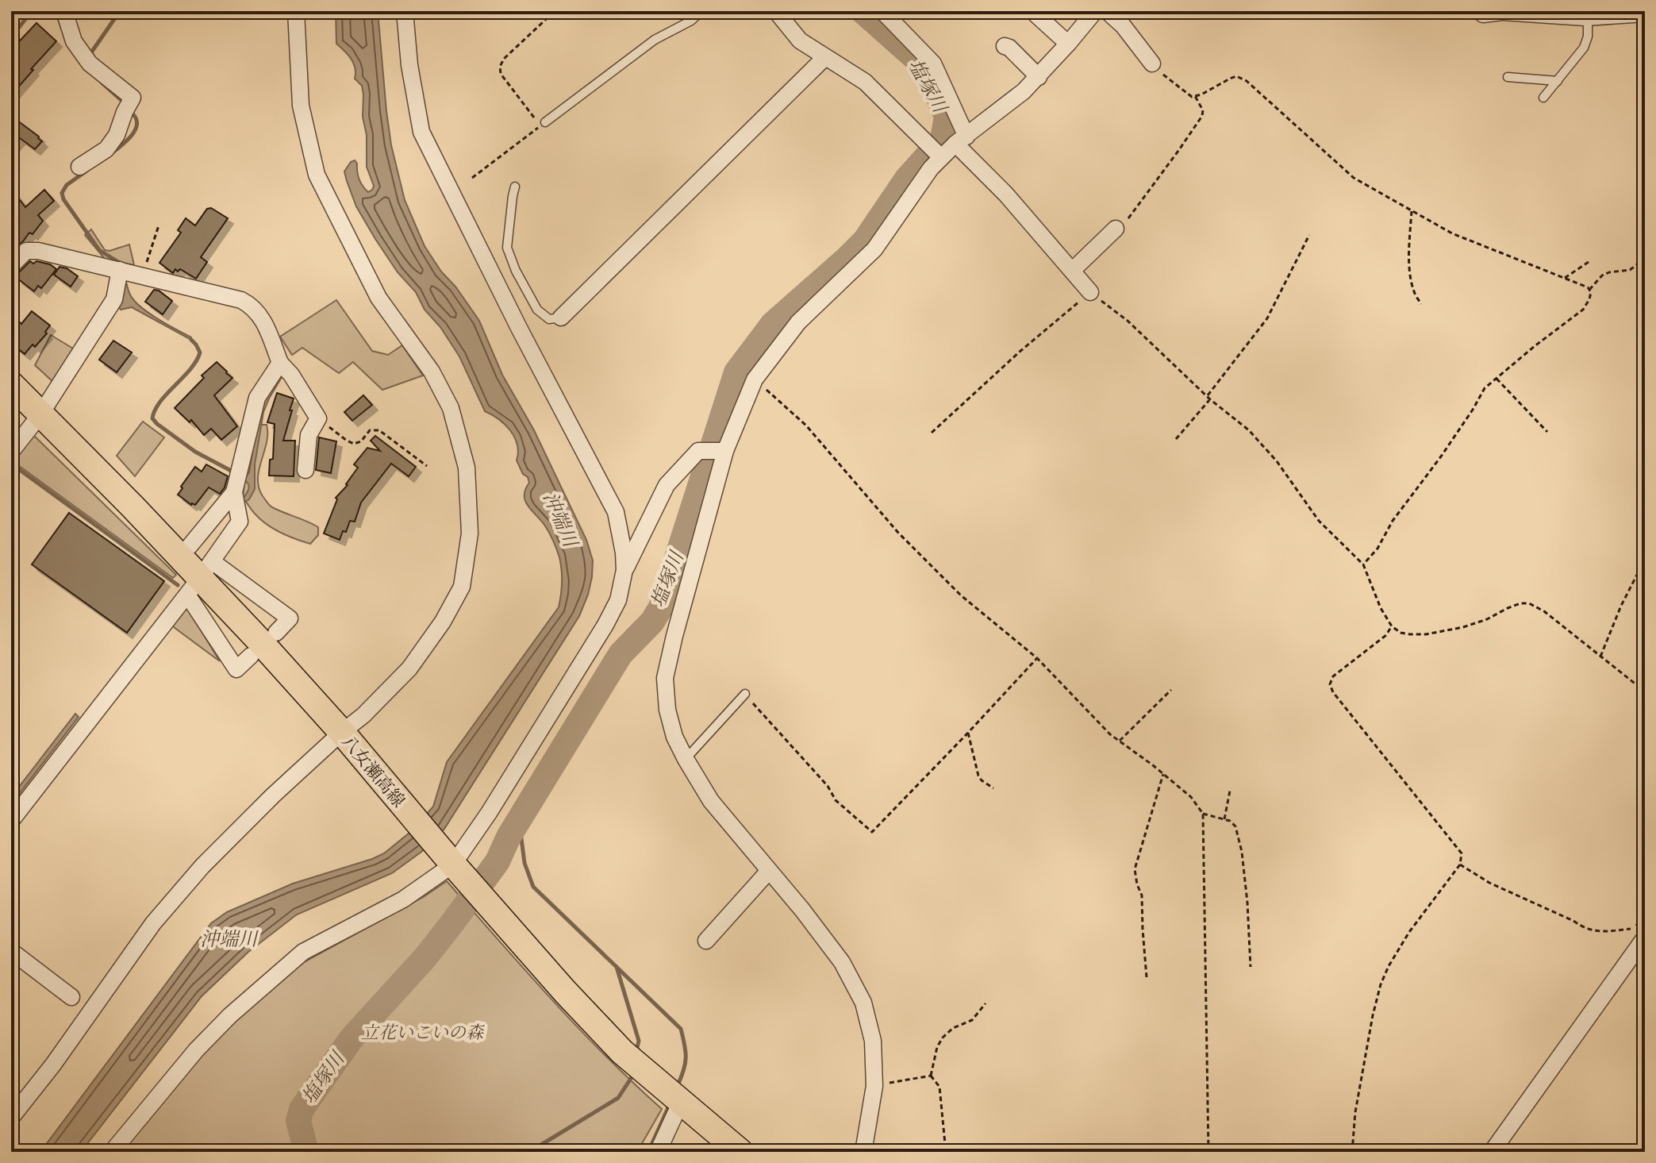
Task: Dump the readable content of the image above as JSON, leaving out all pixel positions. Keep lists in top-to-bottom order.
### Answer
{
  "streets": {
    "main road": ["八女瀬高線"]
  },
  "water": ["塩塚川", "沖端川"],
  "parks": ["立花いこいの森"]
}
